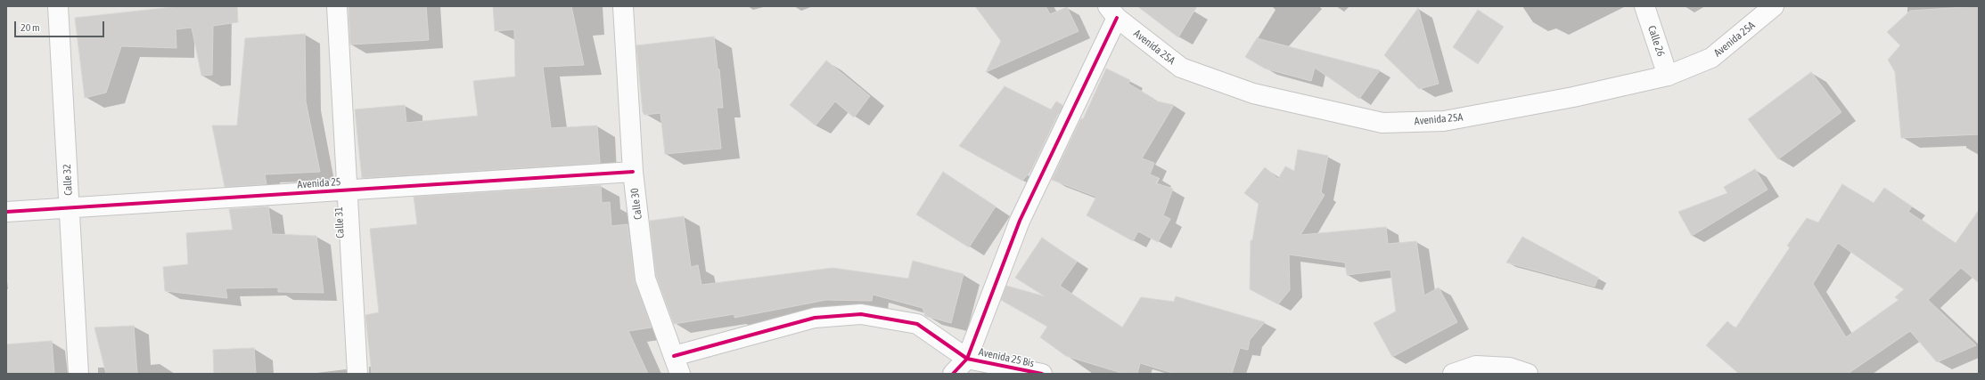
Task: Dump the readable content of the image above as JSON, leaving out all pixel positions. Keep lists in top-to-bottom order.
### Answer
{
  "streets": {
    "street": [
      "Avenida 25A",
      "Calle 26",
      "Calle 32",
      "Avenida 25",
      "Calle 30",
      "Calle 31",
      "Avenida 25 Bis"
    ]
  },
  "crossings": [
    ["Avenida 25A", "Calle 26"],
    ["Calle 32", "Avenida 25"],
    ["Avenida 25", "Calle 30"],
    ["Avenida 25", "Calle 31"]
  ],
  "scale_bar": "20 m"
}
